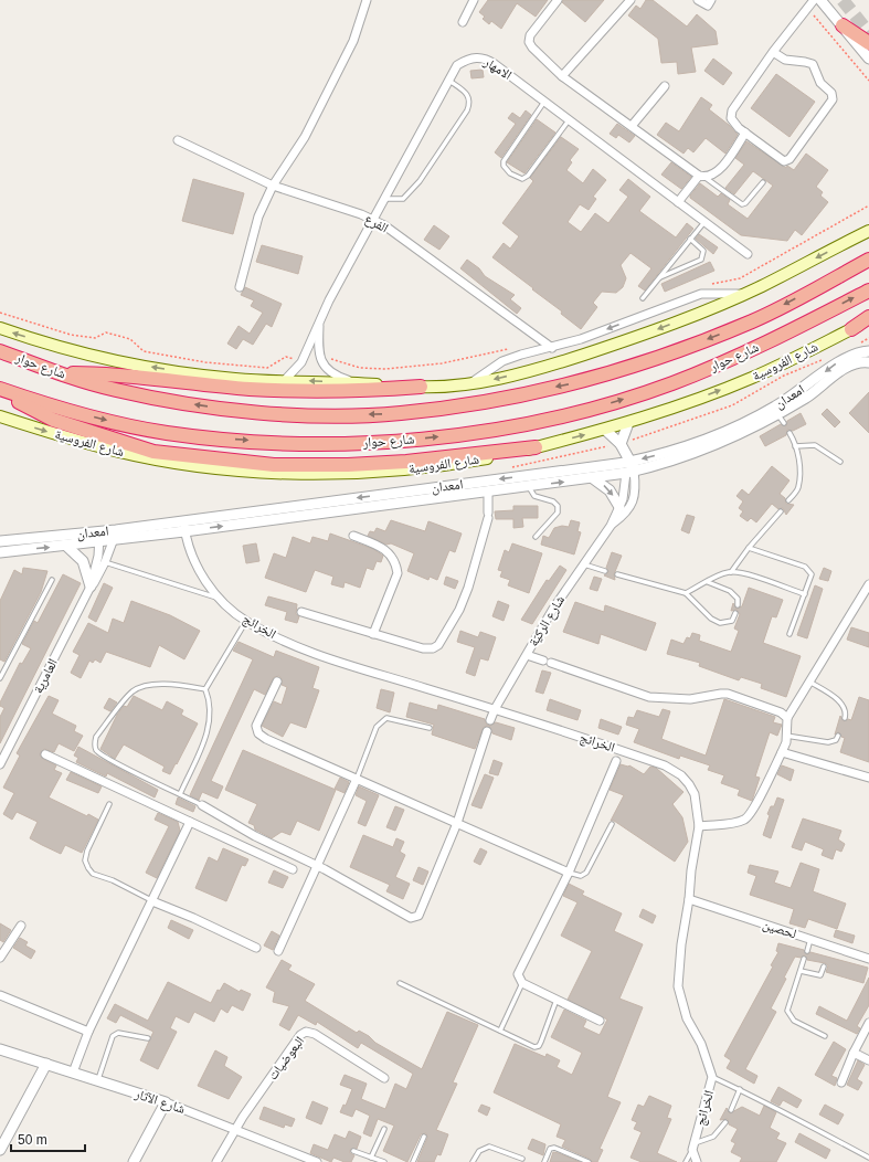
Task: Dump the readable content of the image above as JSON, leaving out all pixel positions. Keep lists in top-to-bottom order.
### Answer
{
  "streets": {
    "highway": ["شارع حوار", "شارع الفروسية"],
    "street": [
      "الامهار",
      "الفرع",
      "امعدان",
      "شارع الركيّة",
      "الخرائج",
      "العامرية",
      "لحصين",
      "البعوضيات",
      "شارع الآثار"
    ]
  },
  "crossings": [
    ["الامهار", "الفرع"],
    ["شارع حوار", "شارع الفروسية"],
    ["شارع الفروسية", "شارع الركيّة"],
    ["امعدان", "شارع الركيّة"],
    ["امعدان", "الخرائج"],
    ["شارع الركيّة", "الخرائج"],
    ["الخرائج", "لحصين"],
    ["البعوضيات", "شارع الآثار"]
  ],
  "scale_bar": "50 m"
}
